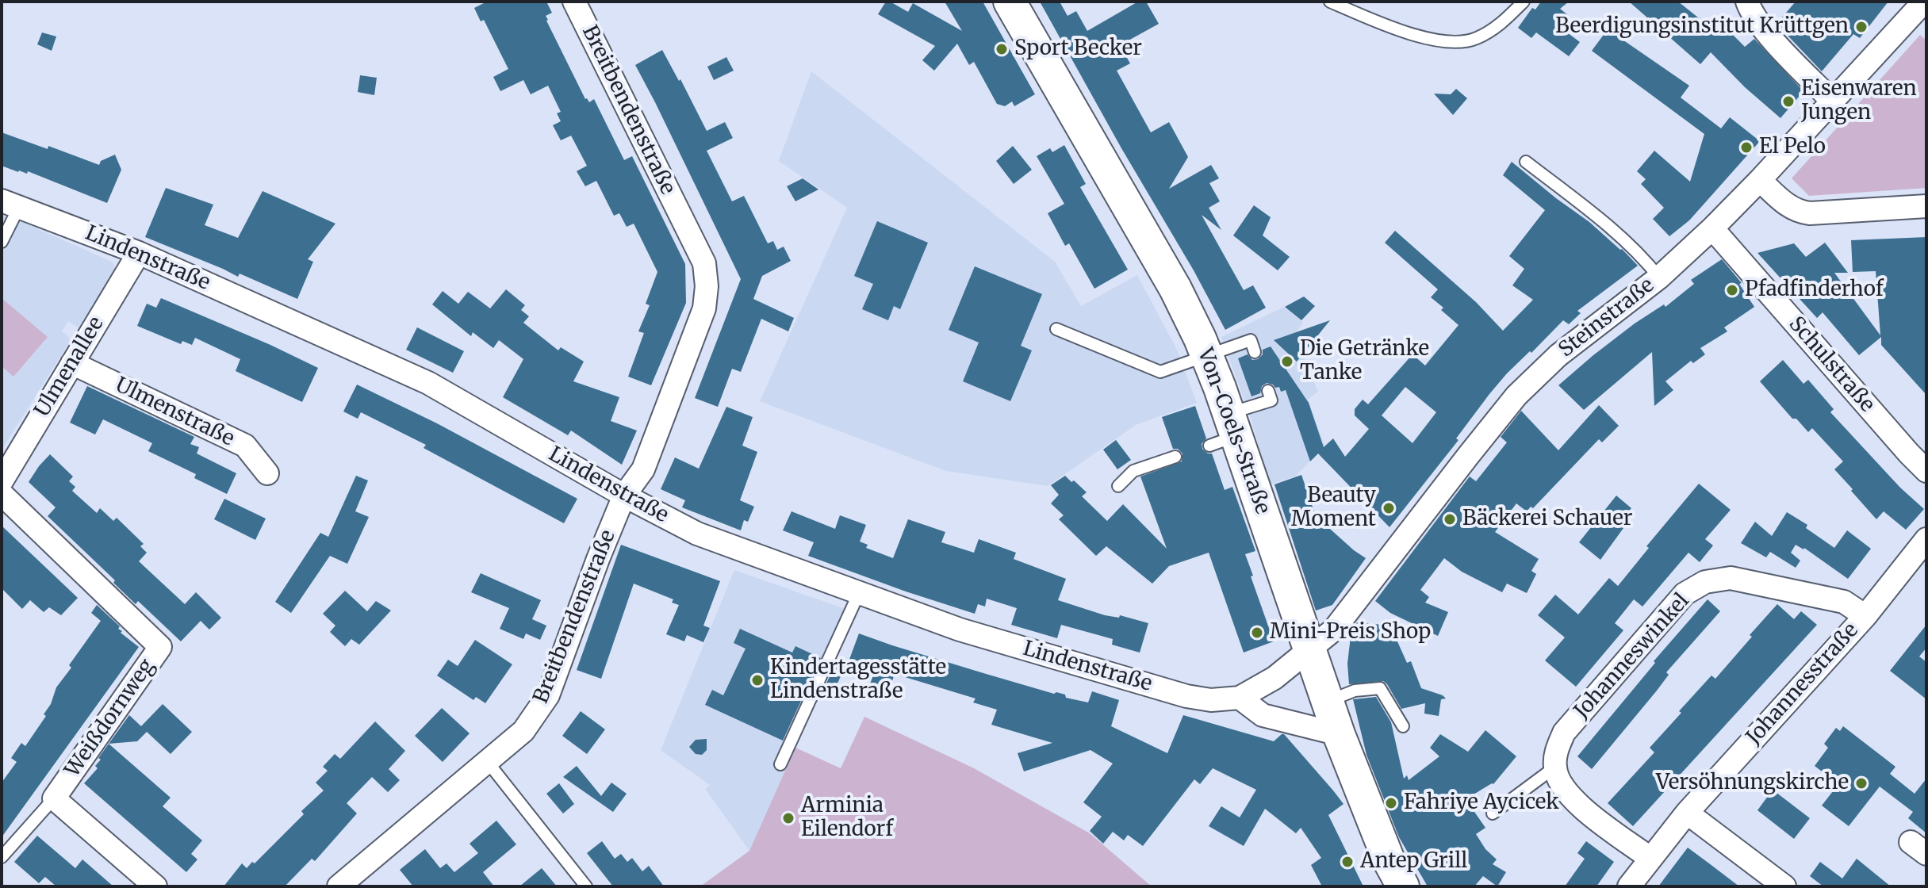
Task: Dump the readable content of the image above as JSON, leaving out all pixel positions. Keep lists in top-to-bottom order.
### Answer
{
  "streets": {
    "main road": ["Von-Coels-Straße"],
    "street": [
      "Breitbendenstraße",
      "Lindenstraße",
      "Steinstraße",
      "Schulstraße",
      "Ulmenallee",
      "Ulmenstraße",
      "Johanneswinkel",
      "Johannesstraße",
      "Weißdornweg"
    ]
  },
  "crossings": [
    ["Breitbendenstraße", "Lindenstraße"],
    ["Lindenstraße", "Steinstraße"],
    ["Lindenstraße", "Ulmenallee"],
    ["Lindenstraße", "Von-Coels-Straße"],
    ["Steinstraße", "Schulstraße"],
    ["Steinstraße", "Von-Coels-Straße"],
    ["Ulmenallee", "Ulmenstraße"],
    ["Johanneswinkel", "Johannesstraße"]
  ],
  "places": [
    "Beerdigungsinstitut Krüttgen",
    "Sport Becker",
    "Eisenwaren Jungen",
    "El Pelo",
    "Pfadfinderhof",
    "Die Getränke Tanke",
    "Beauty Moment",
    "Bäckerei Schauer",
    "Mini-Preis Shop",
    "Kindertagesstätte Lindenstraße",
    "Versöhnungskirche",
    "Fahriye Aycicek",
    "Arminia Eilendorf",
    "Antep Grill"
  ]
}
